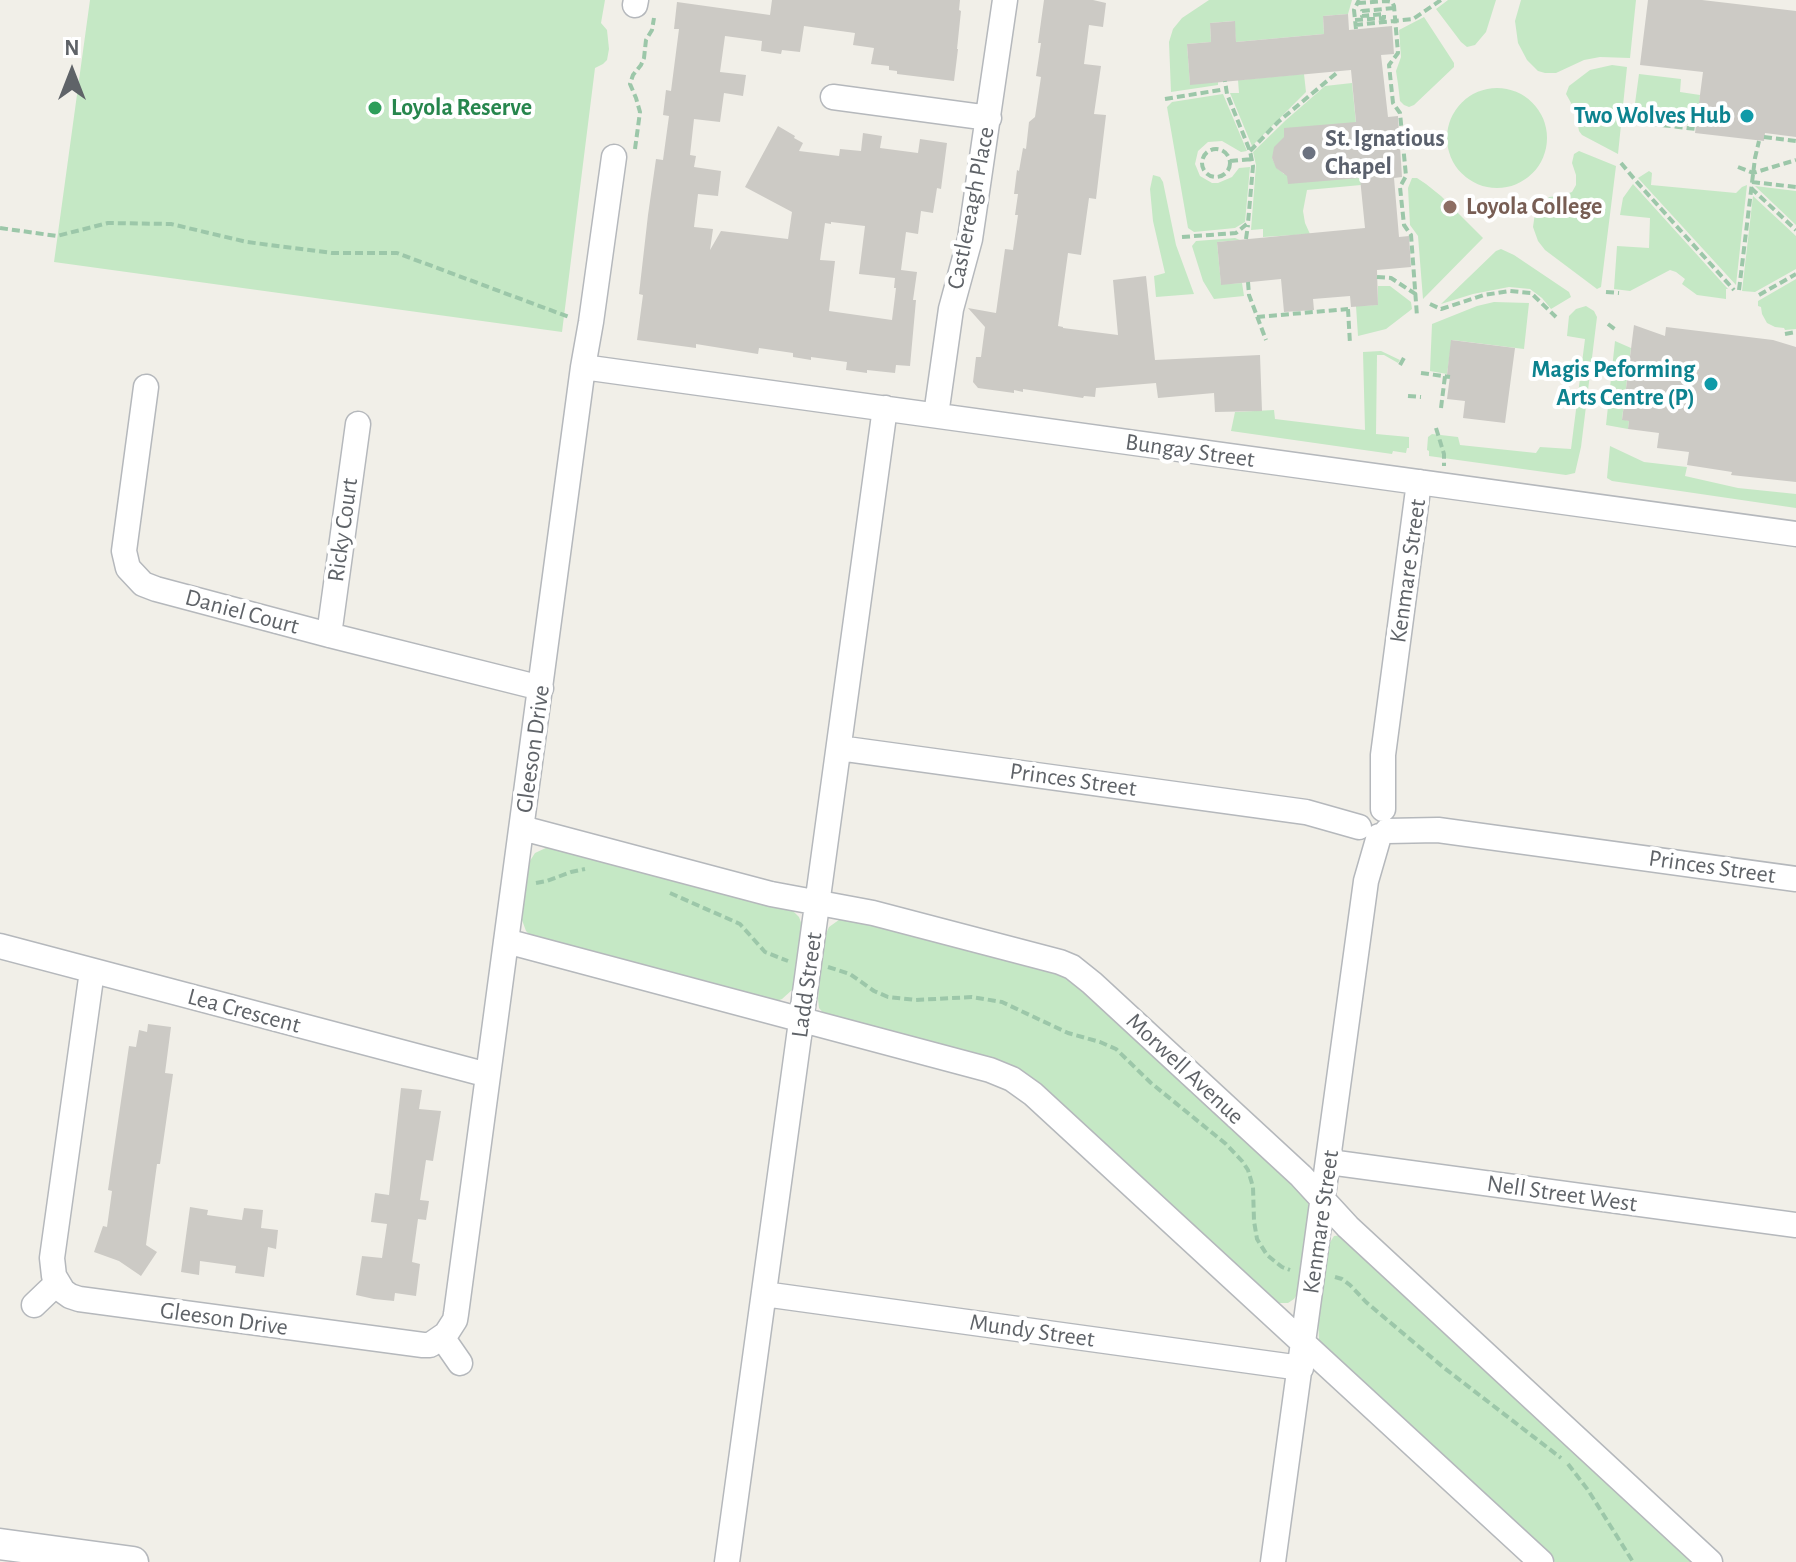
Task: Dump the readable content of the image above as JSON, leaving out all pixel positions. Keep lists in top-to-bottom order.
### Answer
{
  "streets": {
    "street": [
      "Castlereagh Place",
      "Bungay Street",
      "Ricky Court",
      "Kenmare Street",
      "Daniel Court",
      "Gleeson Drive",
      "Princes Street",
      "Ladd Street",
      "Lea Crescent",
      "Morwell Avenue",
      "Nell Street West",
      "Mundy Street"
    ]
  },
  "crossings": [
    ["Castlereagh Place", "Bungay Street"],
    ["Bungay Street", "Kenmare Street"],
    ["Bungay Street", "Gleeson Drive"],
    ["Bungay Street", "Ladd Street"],
    ["Ricky Court", "Daniel Court"],
    ["Kenmare Street", "Princes Street"],
    ["Kenmare Street", "Morwell Avenue"],
    ["Kenmare Street", "Nell Street West"],
    ["Kenmare Street", "Mundy Street"],
    ["Daniel Court", "Gleeson Drive"],
    ["Gleeson Drive", "Lea Crescent"],
    ["Gleeson Drive", "Morwell Avenue"],
    ["Princes Street", "Ladd Street"],
    ["Ladd Street", "Morwell Avenue"],
    ["Ladd Street", "Mundy Street"]
  ],
  "places": [
    "Loyola Reserve",
    "Two Wolves Hub",
    "St. Ignatious Chapel",
    "Loyola College",
    "Magis Peforming Arts Centre (P)"
  ],
  "north": "top"
}
